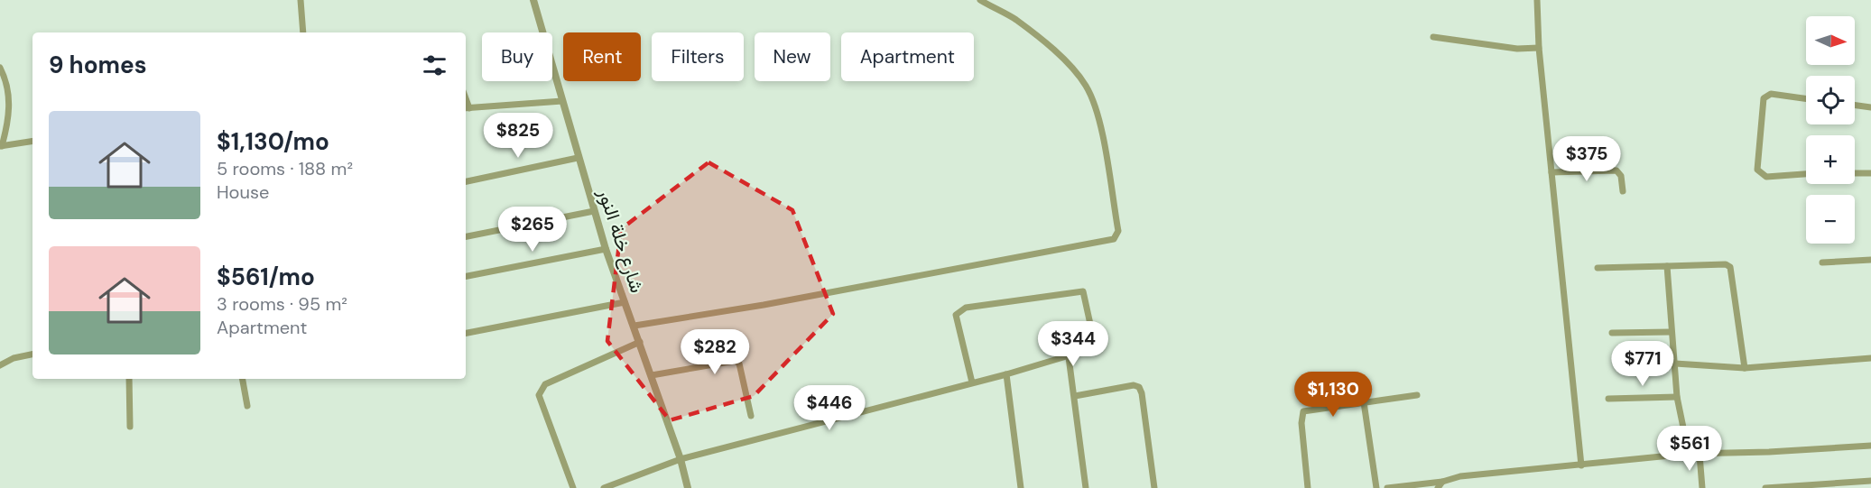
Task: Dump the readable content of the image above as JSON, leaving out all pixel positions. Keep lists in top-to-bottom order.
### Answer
{
  "streets": {
    "street": ["شارع خلة النور"]
  },
  "north": "right",
  "page": {
    "map_buttons": ["+", "−"],
    "chip": [
      "Buy",
      "Rent",
      "Filters",
      "New",
      "Apartment"
    ],
    "heading": "9 homes",
    "list": [
      {
        "name": "$1,130/mo",
        "note": "5 rooms · 188 m² · House"
      },
      {
        "name": "$561/mo",
        "note": "3 rooms · 95 m² · Apartment"
      }
    ],
    "price": [
      "$825",
      "$375",
      "$265",
      "$344",
      "$282",
      "$771",
      "$1,130",
      "$446",
      "$561"
    ]
  }
}
